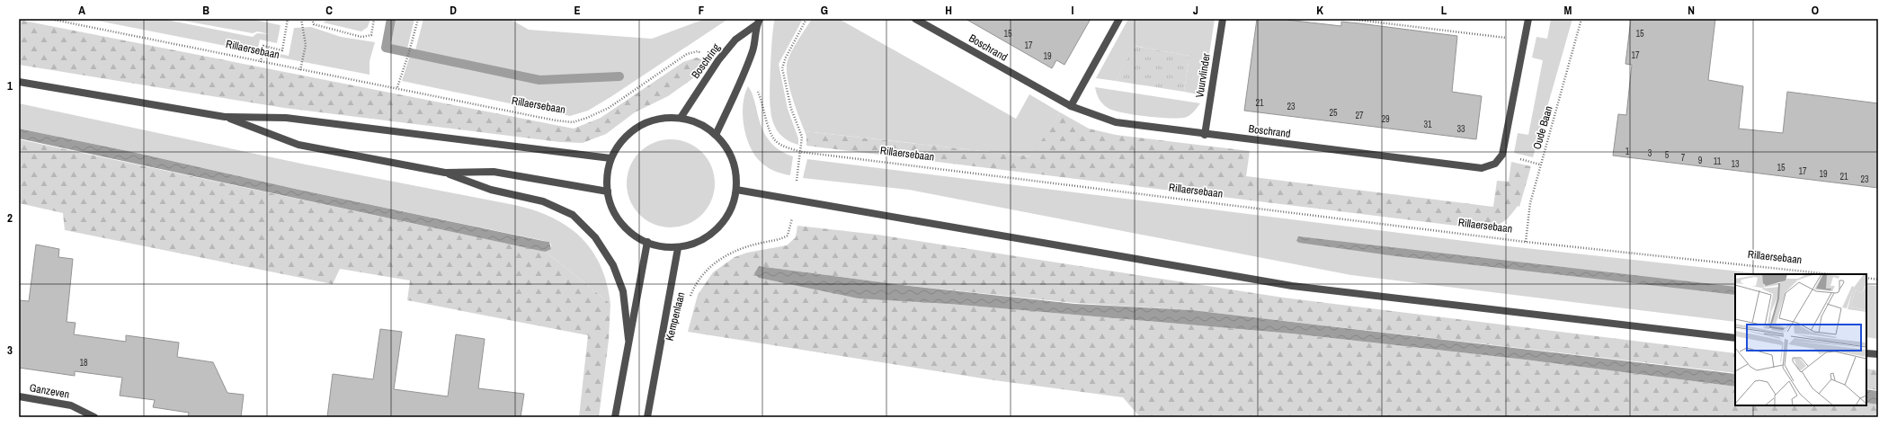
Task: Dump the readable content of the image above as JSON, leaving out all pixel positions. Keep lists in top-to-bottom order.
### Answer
{
  "streets": {
    "street": [
      "Boschrand",
      "Boschring",
      "Vuurvlinder",
      "Kempenlaan",
      "Ganzeven"
    ],
    "path": ["Rillaersebaan", "Oude Baan"]
  },
  "crossings": [
    ["Boschrand", "Vuurvlinder"],
    ["Rillaersebaan", "Boschring"],
    ["Rillaersebaan", "Oude Baan"],
    ["Rillaersebaan", "Kempenlaan"]
  ],
  "house_numbers": [
    "15",
    "15",
    "17",
    "17",
    "19",
    "21",
    "23",
    "25",
    "27",
    "29",
    "31",
    "33",
    "1",
    "3",
    "5",
    "7",
    "9",
    "11",
    "13",
    "15",
    "17",
    "19",
    "21",
    "23",
    "18"
  ],
  "grid": {
    "columns": [
      "A",
      "B",
      "C",
      "D",
      "E",
      "F",
      "G",
      "H",
      "I",
      "J",
      "K",
      "L",
      "M",
      "N",
      "O"
    ],
    "rows": ["1", "2", "3"]
  }
}
